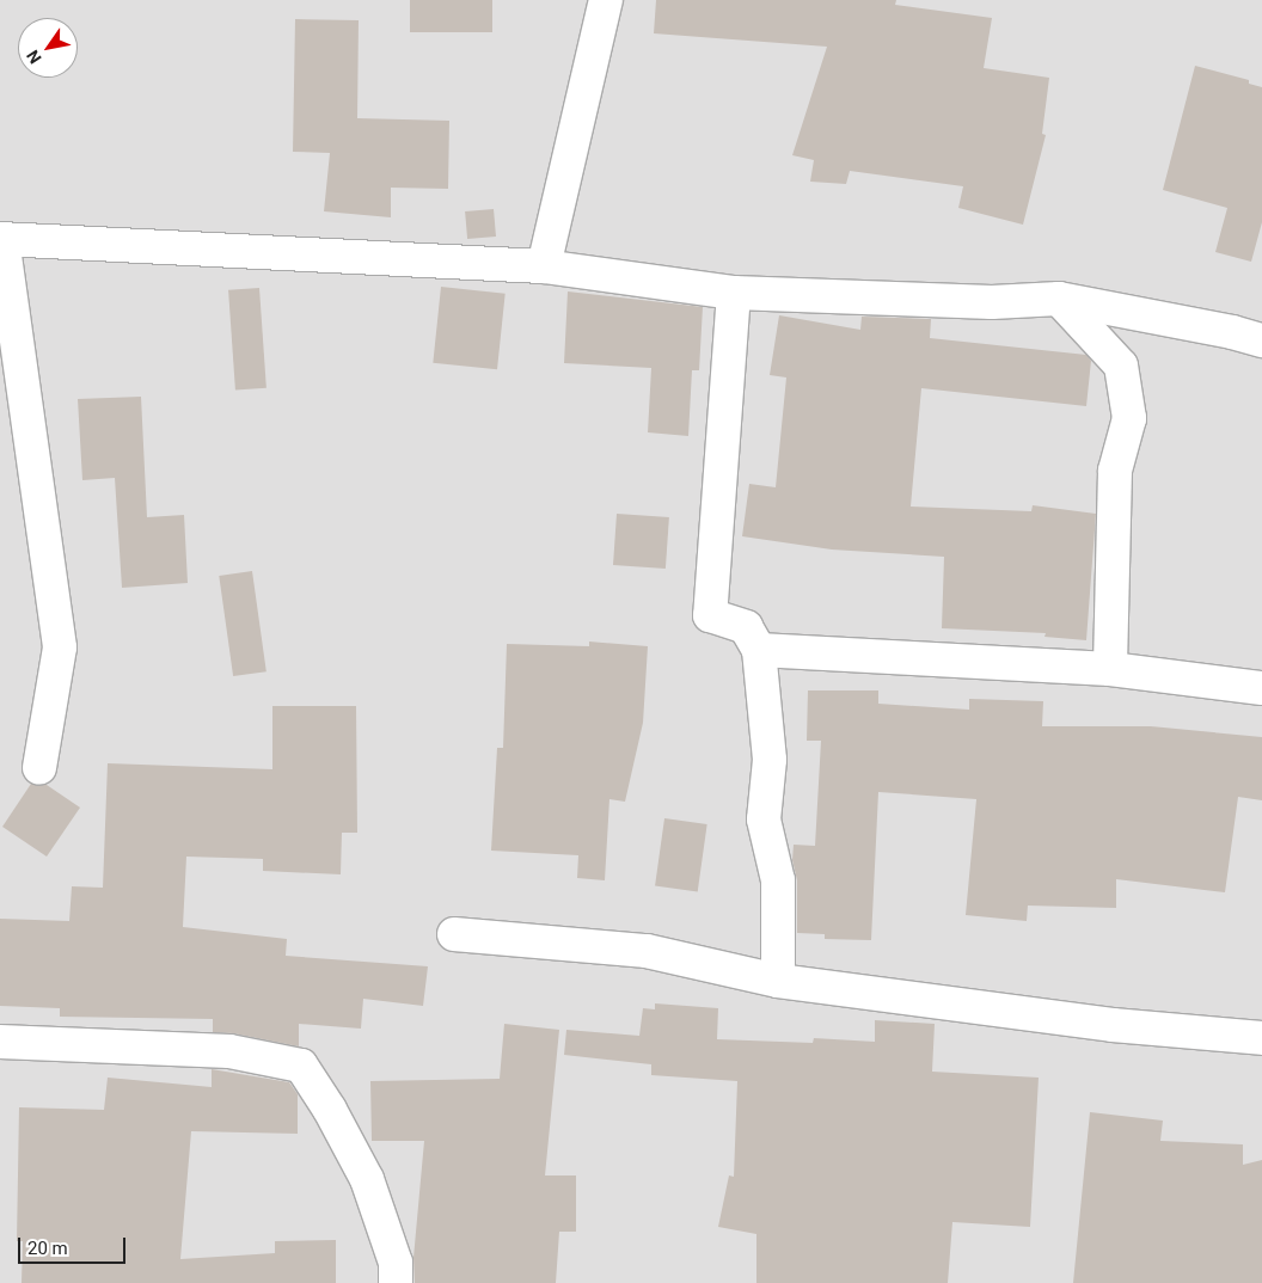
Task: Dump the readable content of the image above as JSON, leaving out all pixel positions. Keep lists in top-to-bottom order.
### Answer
{
  "scale_bar": "20 m",
  "north": "bottom left"
}
